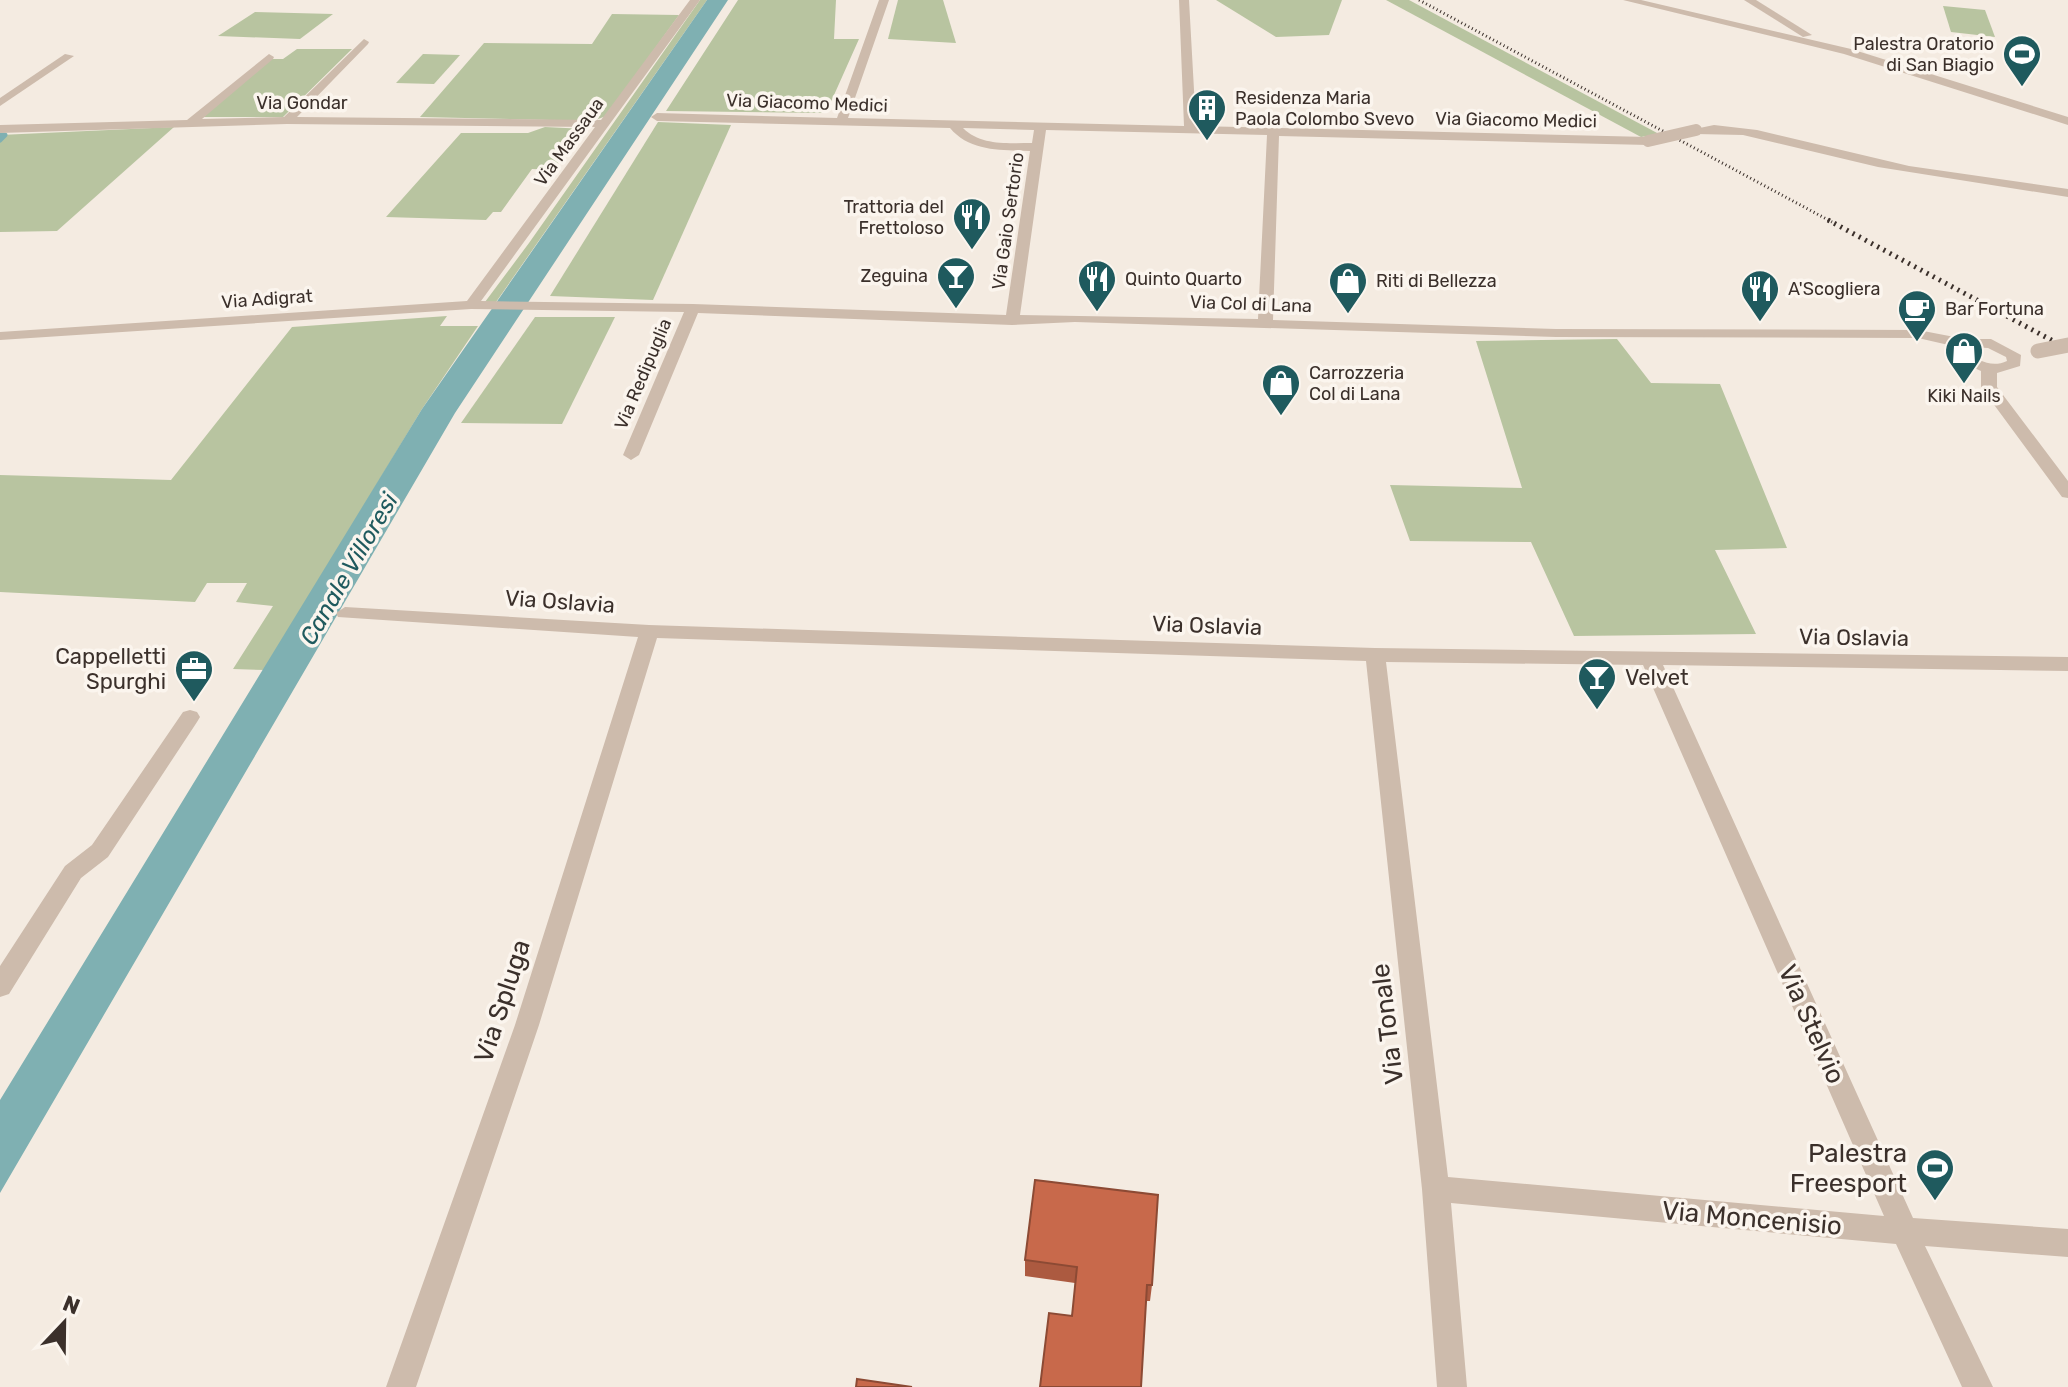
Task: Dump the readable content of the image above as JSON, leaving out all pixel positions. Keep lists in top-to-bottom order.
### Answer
{
  "streets": {
    "street": [
      "Via Gondar",
      "Via Giacomo Medici",
      "Via Massaua",
      "Via Gaio Sertorio",
      "Via Adigrat",
      "Via Col di Lana",
      "Via Redipuglia",
      "Via Oslavia",
      "Via Spluga",
      "Via Tonale",
      "Via Stelvio",
      "Via Moncenisio"
    ]
  },
  "crossings": [
    ["Via Gondar", "Via Massaua"],
    ["Via Giacomo Medici", "Via Gaio Sertorio"],
    ["Via Massaua", "Via Adigrat"],
    ["Via Gaio Sertorio", "Via Col di Lana"],
    ["Via Adigrat", "Via Col di Lana"],
    ["Via Col di Lana", "Via Redipuglia"],
    ["Via Oslavia", "Via Spluga"],
    ["Via Oslavia", "Via Tonale"],
    ["Via Oslavia", "Via Stelvio"],
    ["Via Tonale", "Via Moncenisio"],
    ["Via Stelvio", "Via Moncenisio"]
  ],
  "water": ["Canale Villoresi"],
  "places": {
    "sports": ["Palestra Oratorio di San Biagio", "Palestra Freesport"],
    "building": ["Residenza Maria Paola Colombo Svevo"],
    "restaurant": ["Trattoria del Frettoloso", "Quinto Quarto", "A'Scogliera"],
    "bar": ["Zeguina", "Velvet"],
    "shop": ["Riti di Bellezza", "Kiki Nails", "Carrozzeria Col di Lana"],
    "cafe": ["Bar Fortuna"],
    "office": ["Cappelletti Spurghi"]
  },
  "north": "top"
}
